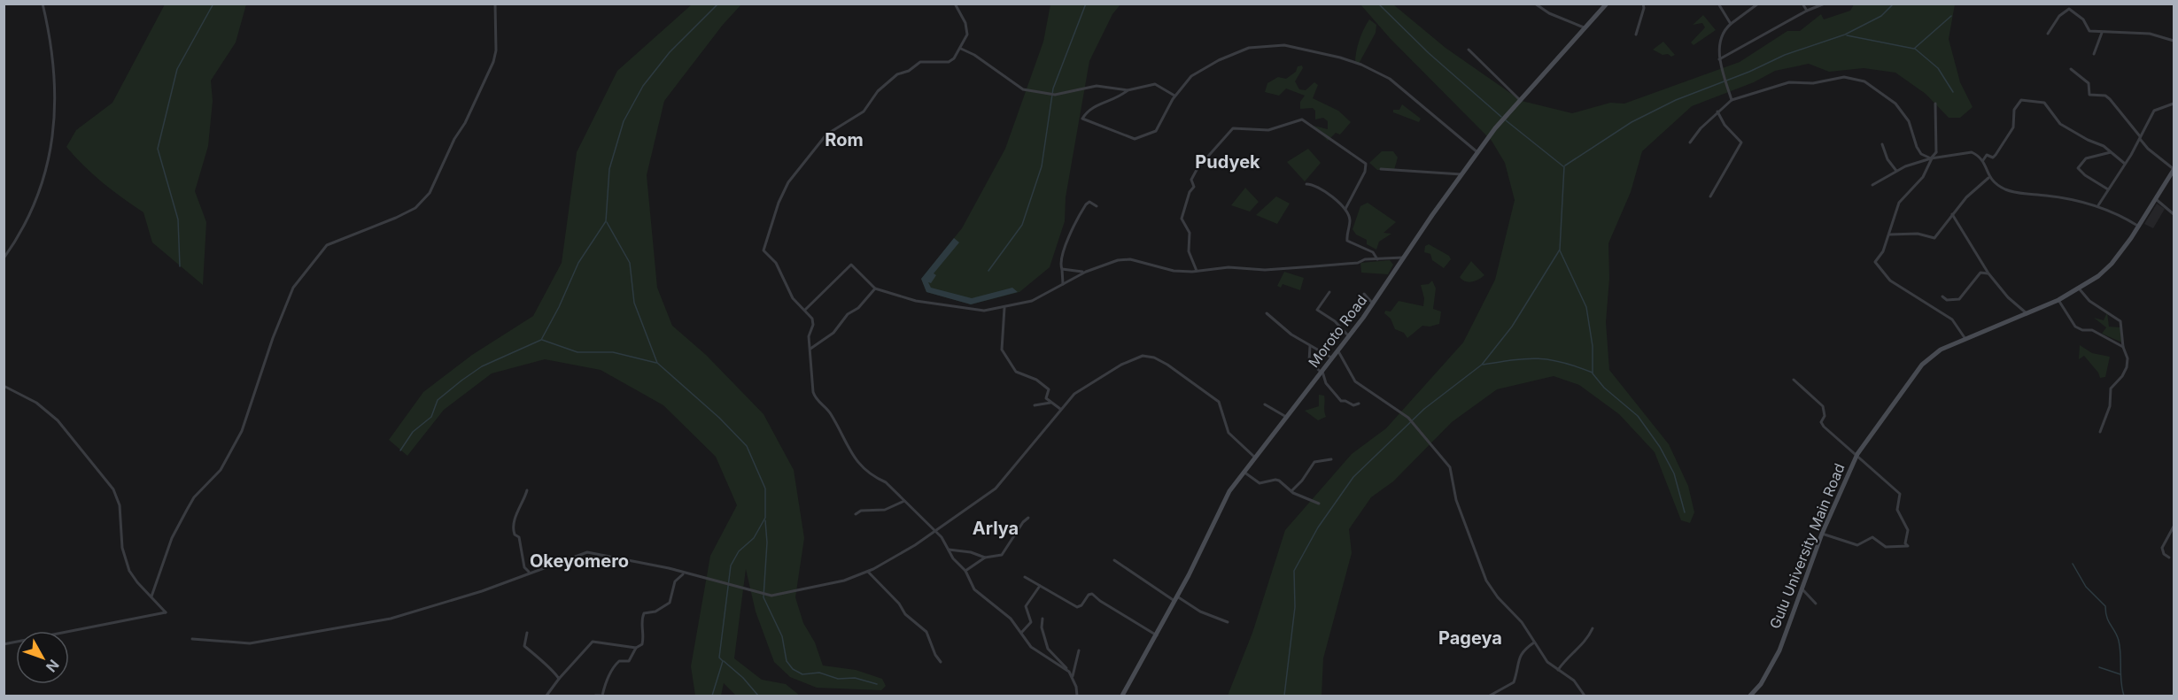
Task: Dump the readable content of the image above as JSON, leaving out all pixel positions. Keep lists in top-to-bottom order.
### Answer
{
  "streets": {
    "main road": ["Moroto Road", "Gulu University Main Road"]
  },
  "districts": [
    "Rom",
    "Pudyek",
    "Arlya",
    "Okeyomero",
    "Pageya"
  ],
  "north": "bottom right"
}
